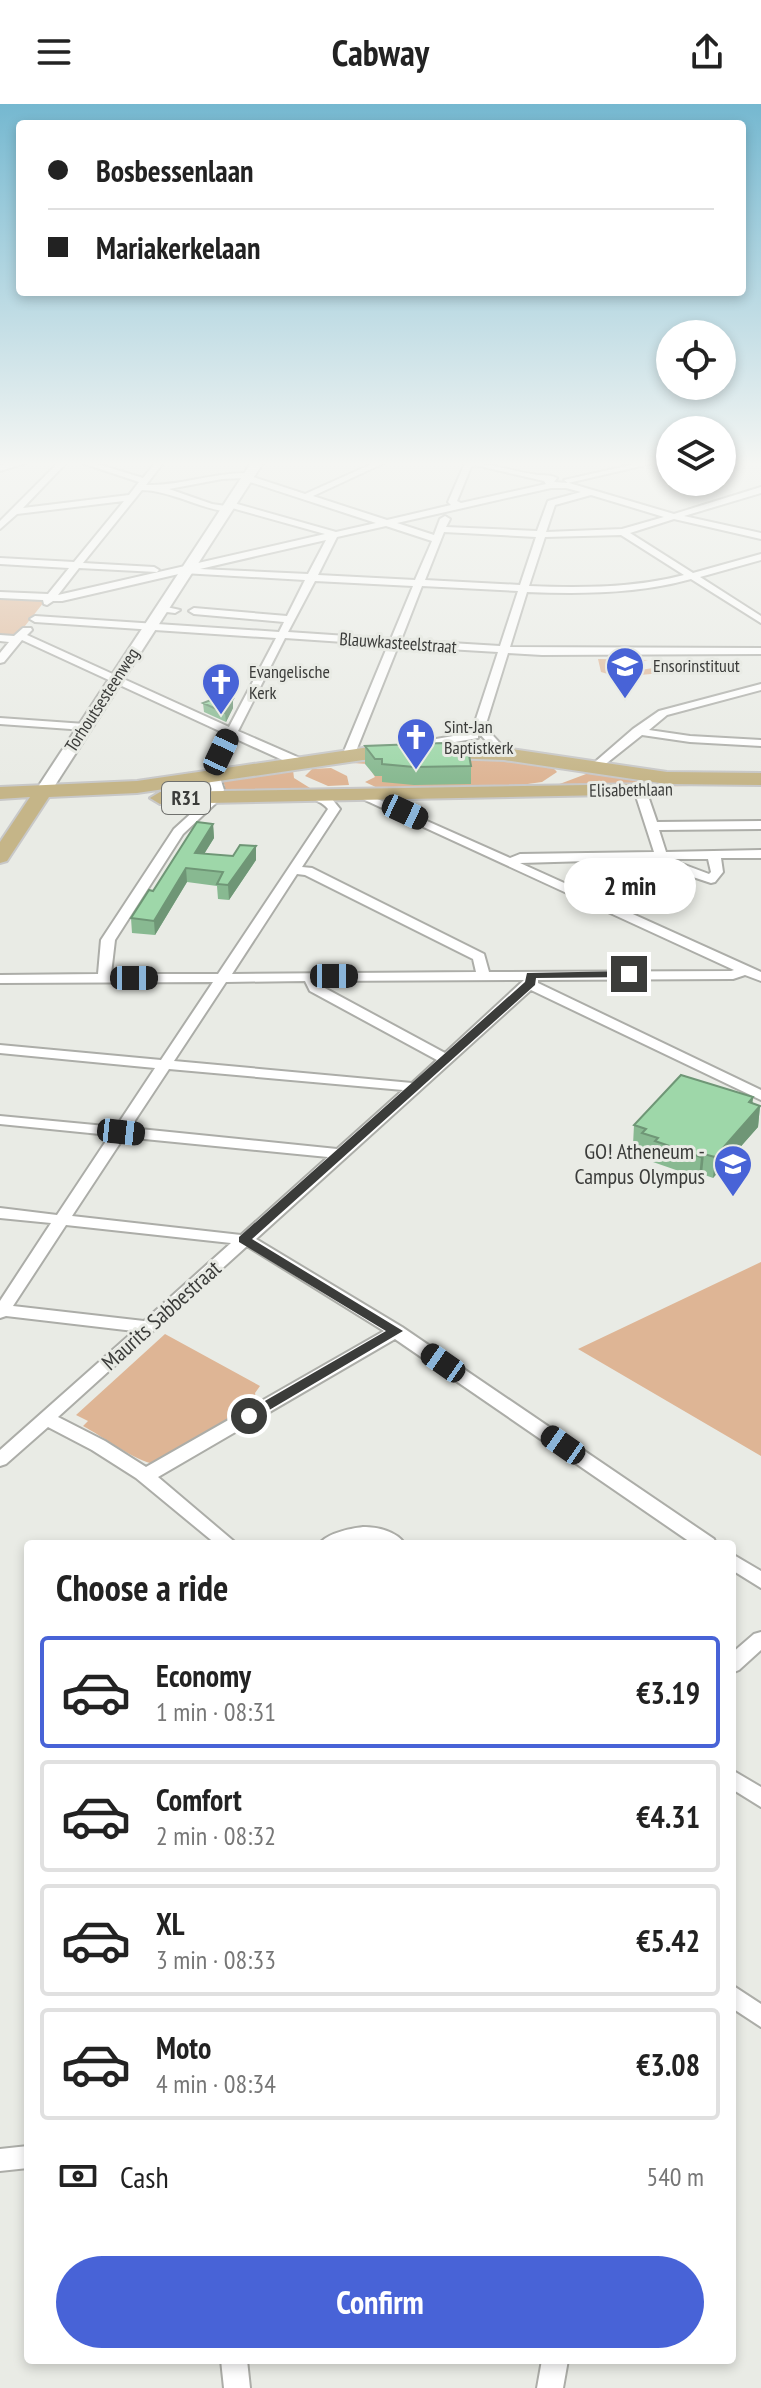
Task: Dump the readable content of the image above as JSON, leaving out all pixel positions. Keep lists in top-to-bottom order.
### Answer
{
  "streets": {
    "main road": ["Torhoutsesteenweg", "Elisabethlaan", "R31"],
    "street": ["Blauwkasteelstraat", "Maurits Sabbestraat"]
  },
  "crossings": [
    ["Blauwkasteelstraat", "Torhoutsesteenweg"],
    ["Torhoutsesteenweg", "Elisabethlaan"]
  ],
  "places": {
    "school or university": ["Ensorinstituut", "GO! Atheneum - Campus Olympus"],
    "church": ["Evangelische Kerk", "Sint-Jan Baptistkerk"]
  },
  "page": {
    "header": "Cabway",
    "banner": ["Bosbessenlaan", "Mariakerkelaan"],
    "bubble": "2 min",
    "heading": "Choose a ride",
    "list": [
      {
        "name": "Economy",
        "note": "1 min · 08:31",
        "value": "€3.19"
      },
      {
        "name": "Comfort",
        "note": "2 min · 08:32",
        "value": "€4.31"
      },
      {
        "name": "XL",
        "note": "3 min · 08:33",
        "value": "€5.42"
      },
      {
        "name": "Moto",
        "note": "4 min · 08:34",
        "value": "€3.08"
      }
    ],
    "pay": ["Cash", "540 m"],
    "buttons": "Confirm"
  }
}
